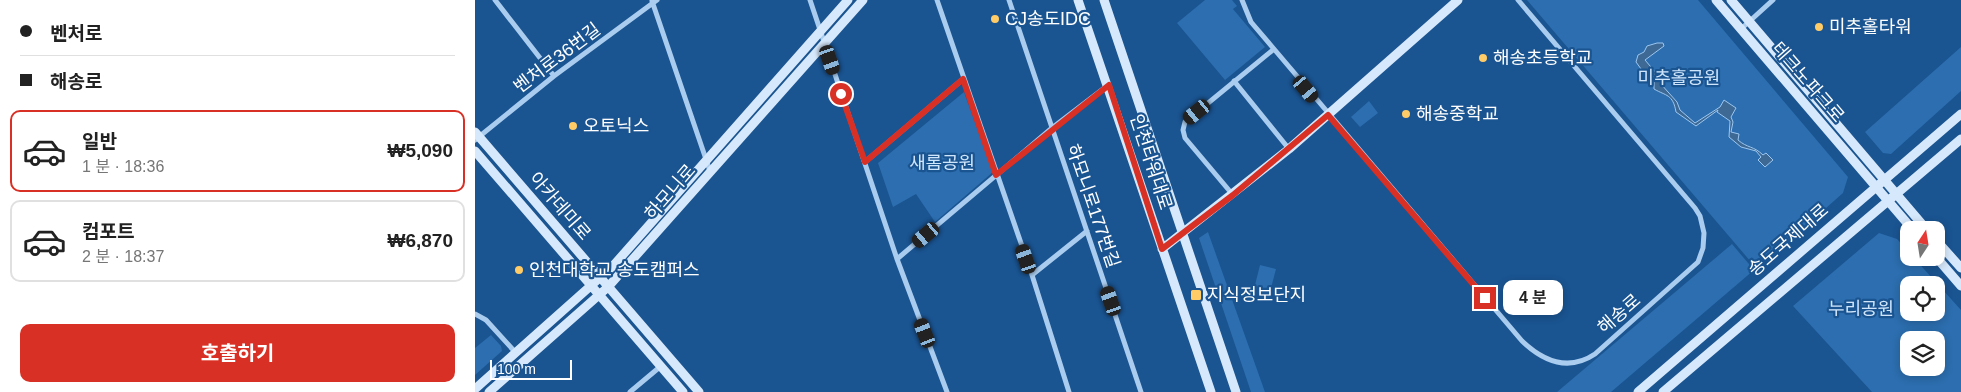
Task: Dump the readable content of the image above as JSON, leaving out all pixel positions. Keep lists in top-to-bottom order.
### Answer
{
  "streets": {
    "main road": [
      "테크노파크로",
      "인천타워대로",
      "하모니로",
      "아카데미로",
      "송도국제대로"
    ],
    "street": ["벤처로36번길", "하모니로177번길", "해송로"]
  },
  "crossings": [
    ["벤처로36번길", "아카데미로"],
    ["테크노파크로", "송도국제대로"],
    ["하모니로", "아카데미로"]
  ],
  "parks": ["미추홀공원", "새롬공원", "누리공원"],
  "places": {
    "other": [
      "CJ송도IDC",
      "미추홀타워",
      "해송초등학교",
      "해송중학교",
      "오토닉스",
      "인천대학교 송도캠퍼스"
    ],
    "transit": ["지식정보단지"]
  },
  "scale_bar": "100 m",
  "north": "top",
  "page": {
    "banner": ["벤처로", "해송로"],
    "list": [
      {
        "name": "일반",
        "note": "1 분 · 18:36",
        "value": "₩5,090"
      },
      {
        "name": "컴포트",
        "note": "2 분 · 18:37",
        "value": "₩6,870"
      }
    ],
    "bubble": "4 분",
    "buttons": "호출하기",
    "scale": "100 m"
  }
}
